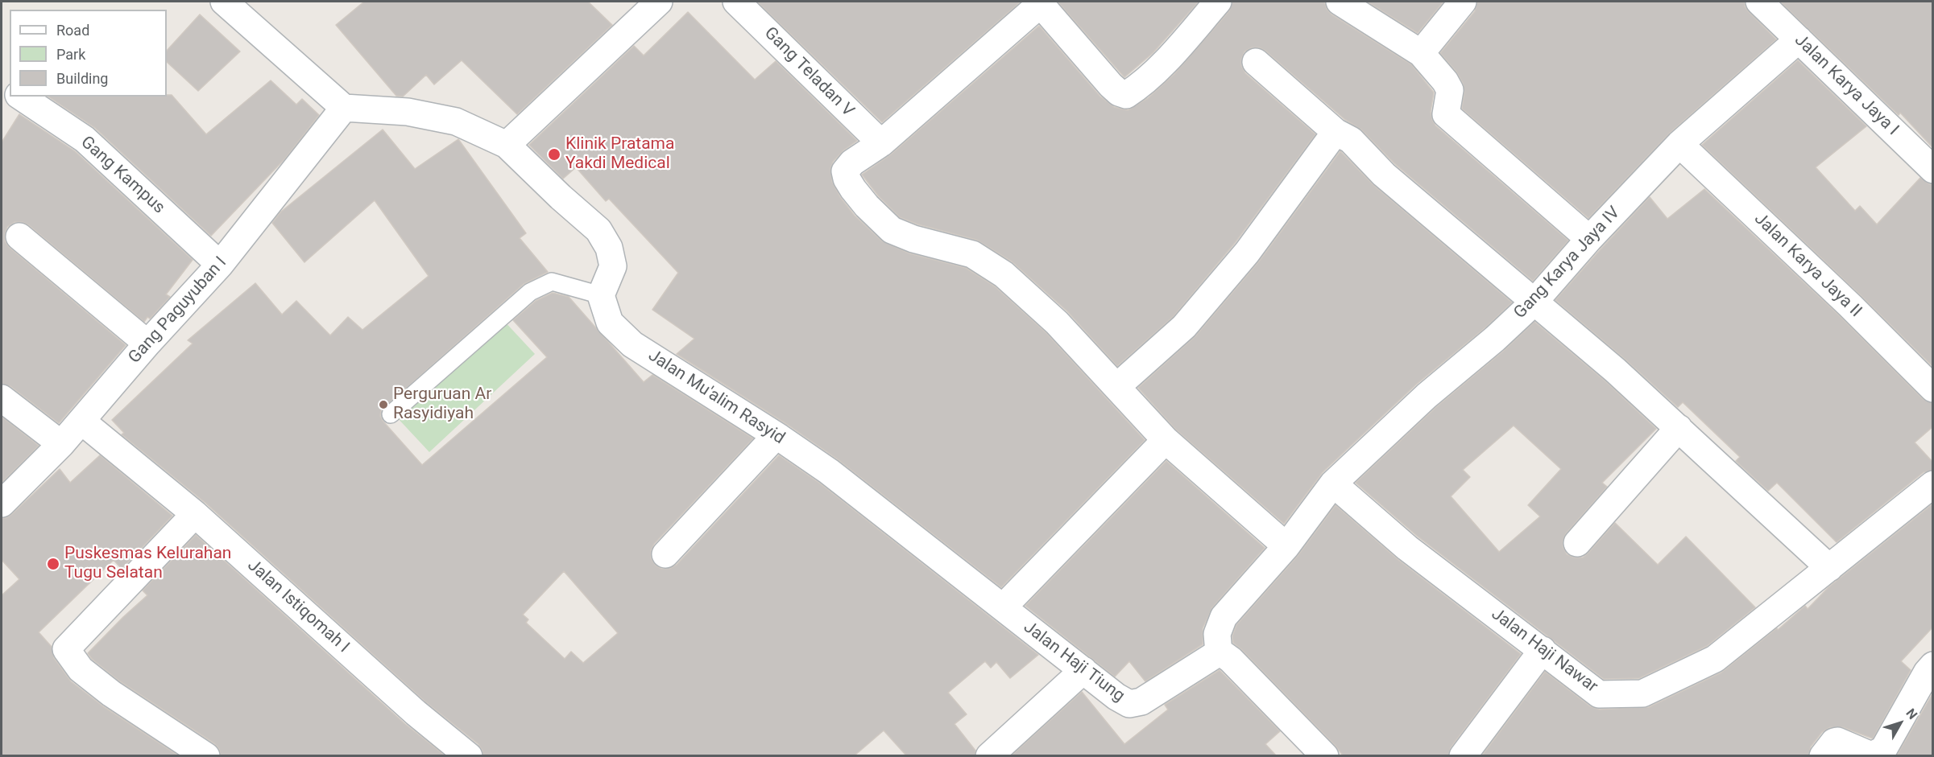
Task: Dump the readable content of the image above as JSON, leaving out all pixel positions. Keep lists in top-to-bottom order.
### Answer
{
  "streets": {
    "street": [
      "Gang Teladan V",
      "Jalan Karya Jaya I",
      "Gang Kampus",
      "Gang Karya Jaya IV",
      "Jalan Karya Jaya II",
      "Gang Paguyuban I",
      "Jalan Mu'alim Rasyid",
      "Jalan Istiqomah I",
      "Jalan Haji Nawar",
      "Jalan Haji Tiung"
    ]
  },
  "crossings": [
    ["Jalan Karya Jaya I", "Gang Karya Jaya IV"],
    ["Gang Kampus", "Gang Paguyuban I"],
    ["Gang Karya Jaya IV", "Jalan Karya Jaya II"],
    ["Gang Karya Jaya IV", "Jalan Haji Nawar"],
    ["Gang Karya Jaya IV", "Jalan Haji Tiung"],
    ["Gang Paguyuban I", "Jalan Istiqomah I"],
    ["Jalan Mu'alim Rasyid", "Jalan Haji Tiung"]
  ],
  "places": ["Klinik Pratama Yakdi Medical", "Perguruan Ar Rasyidiyah", "Puskesmas Kelurahan Tugu Selatan"],
  "legend": ["Road", "Park", "Building"],
  "north": "top right"
}
